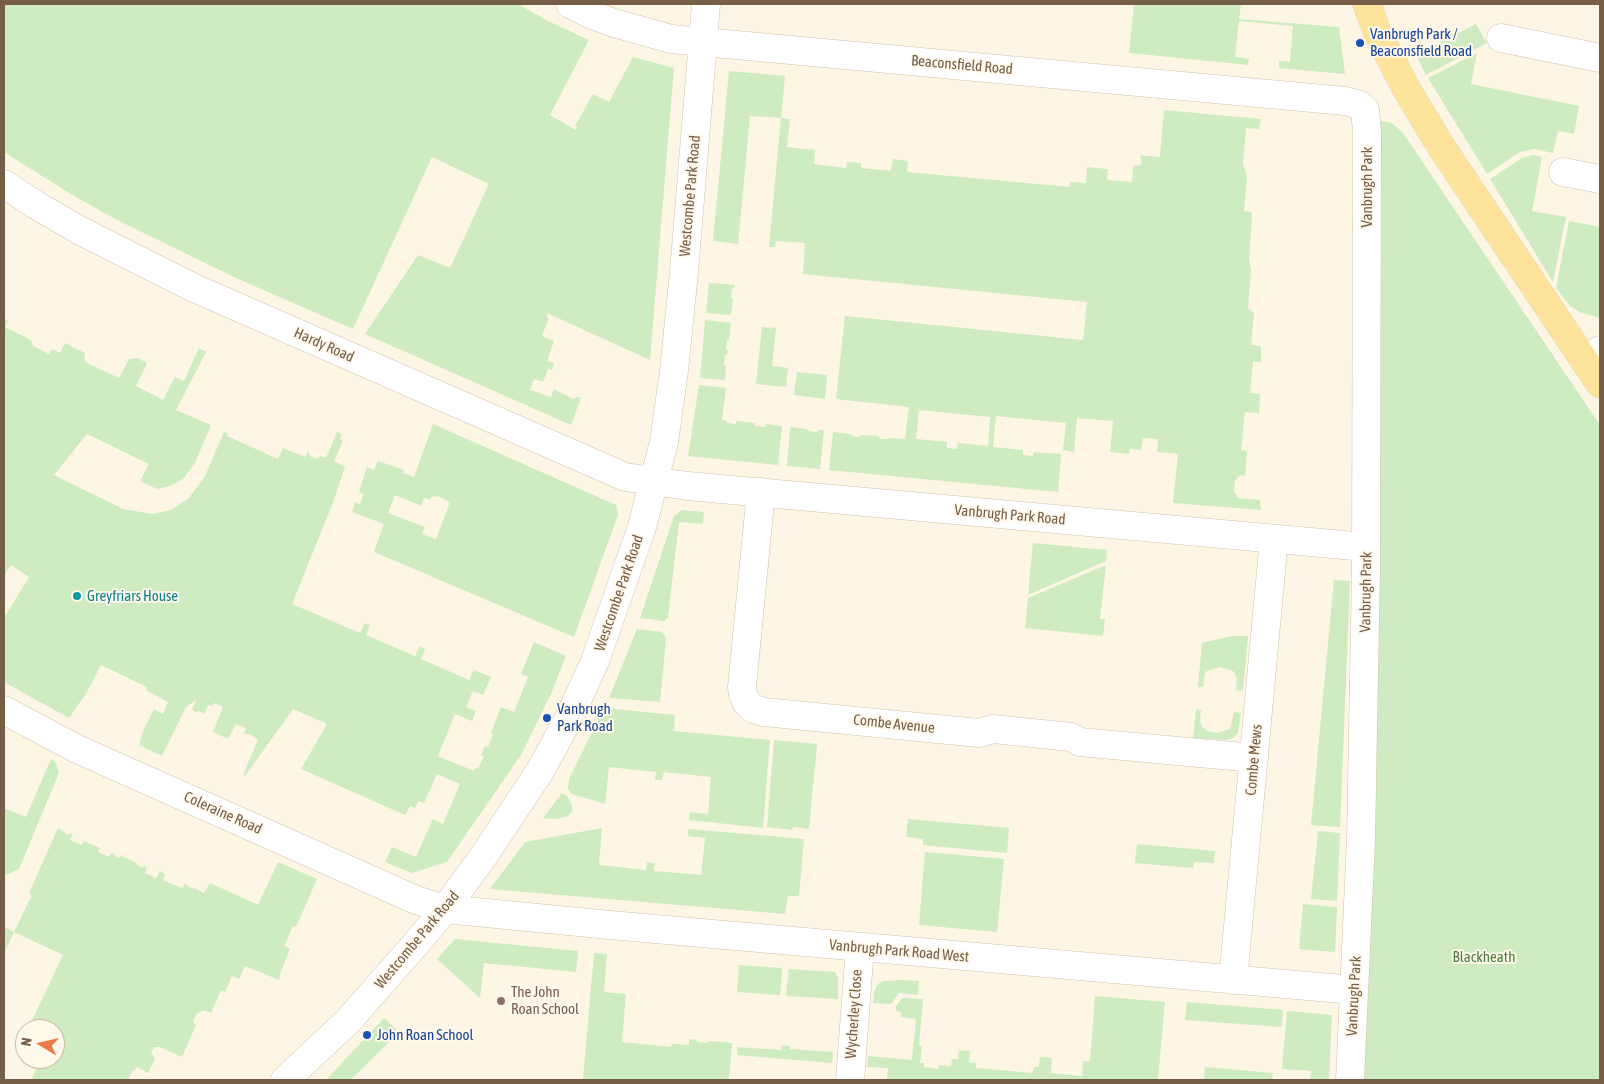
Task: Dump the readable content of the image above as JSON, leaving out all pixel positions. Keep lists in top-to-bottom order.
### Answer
{
  "streets": {
    "street": [
      "Beaconsfield Road",
      "Vanbrugh Park",
      "Westcombe Park Road",
      "Hardy Road",
      "Vanbrugh Park Road",
      "Combe Avenue",
      "Combe Mews",
      "Coleraine Road",
      "Vanbrugh Park Road West",
      "Wycherley Close"
    ]
  },
  "crossings": [
    ["Beaconsfield Road", "Vanbrugh Park"],
    ["Beaconsfield Road", "Westcombe Park Road"],
    ["Vanbrugh Park", "Vanbrugh Park Road"],
    ["Vanbrugh Park", "Vanbrugh Park Road West"],
    ["Westcombe Park Road", "Hardy Road"],
    ["Westcombe Park Road", "Vanbrugh Park Road"],
    ["Westcombe Park Road", "Coleraine Road"],
    ["Westcombe Park Road", "Vanbrugh Park Road West"],
    ["Hardy Road", "Vanbrugh Park Road"],
    ["Vanbrugh Park Road", "Combe Avenue"],
    ["Vanbrugh Park Road", "Combe Mews"],
    ["Combe Avenue", "Combe Mews"],
    ["Combe Mews", "Vanbrugh Park Road West"],
    ["Coleraine Road", "Vanbrugh Park Road West"],
    ["Vanbrugh Park Road West", "Wycherley Close"]
  ],
  "parks": ["Blackheath"],
  "places": [
    "Vanbrugh Park / Beaconsfield Road",
    "Greyfriars House",
    "Vanbrugh Park Road",
    "The John Roan School",
    "John Roan School"
  ],
  "north": "left"
}
